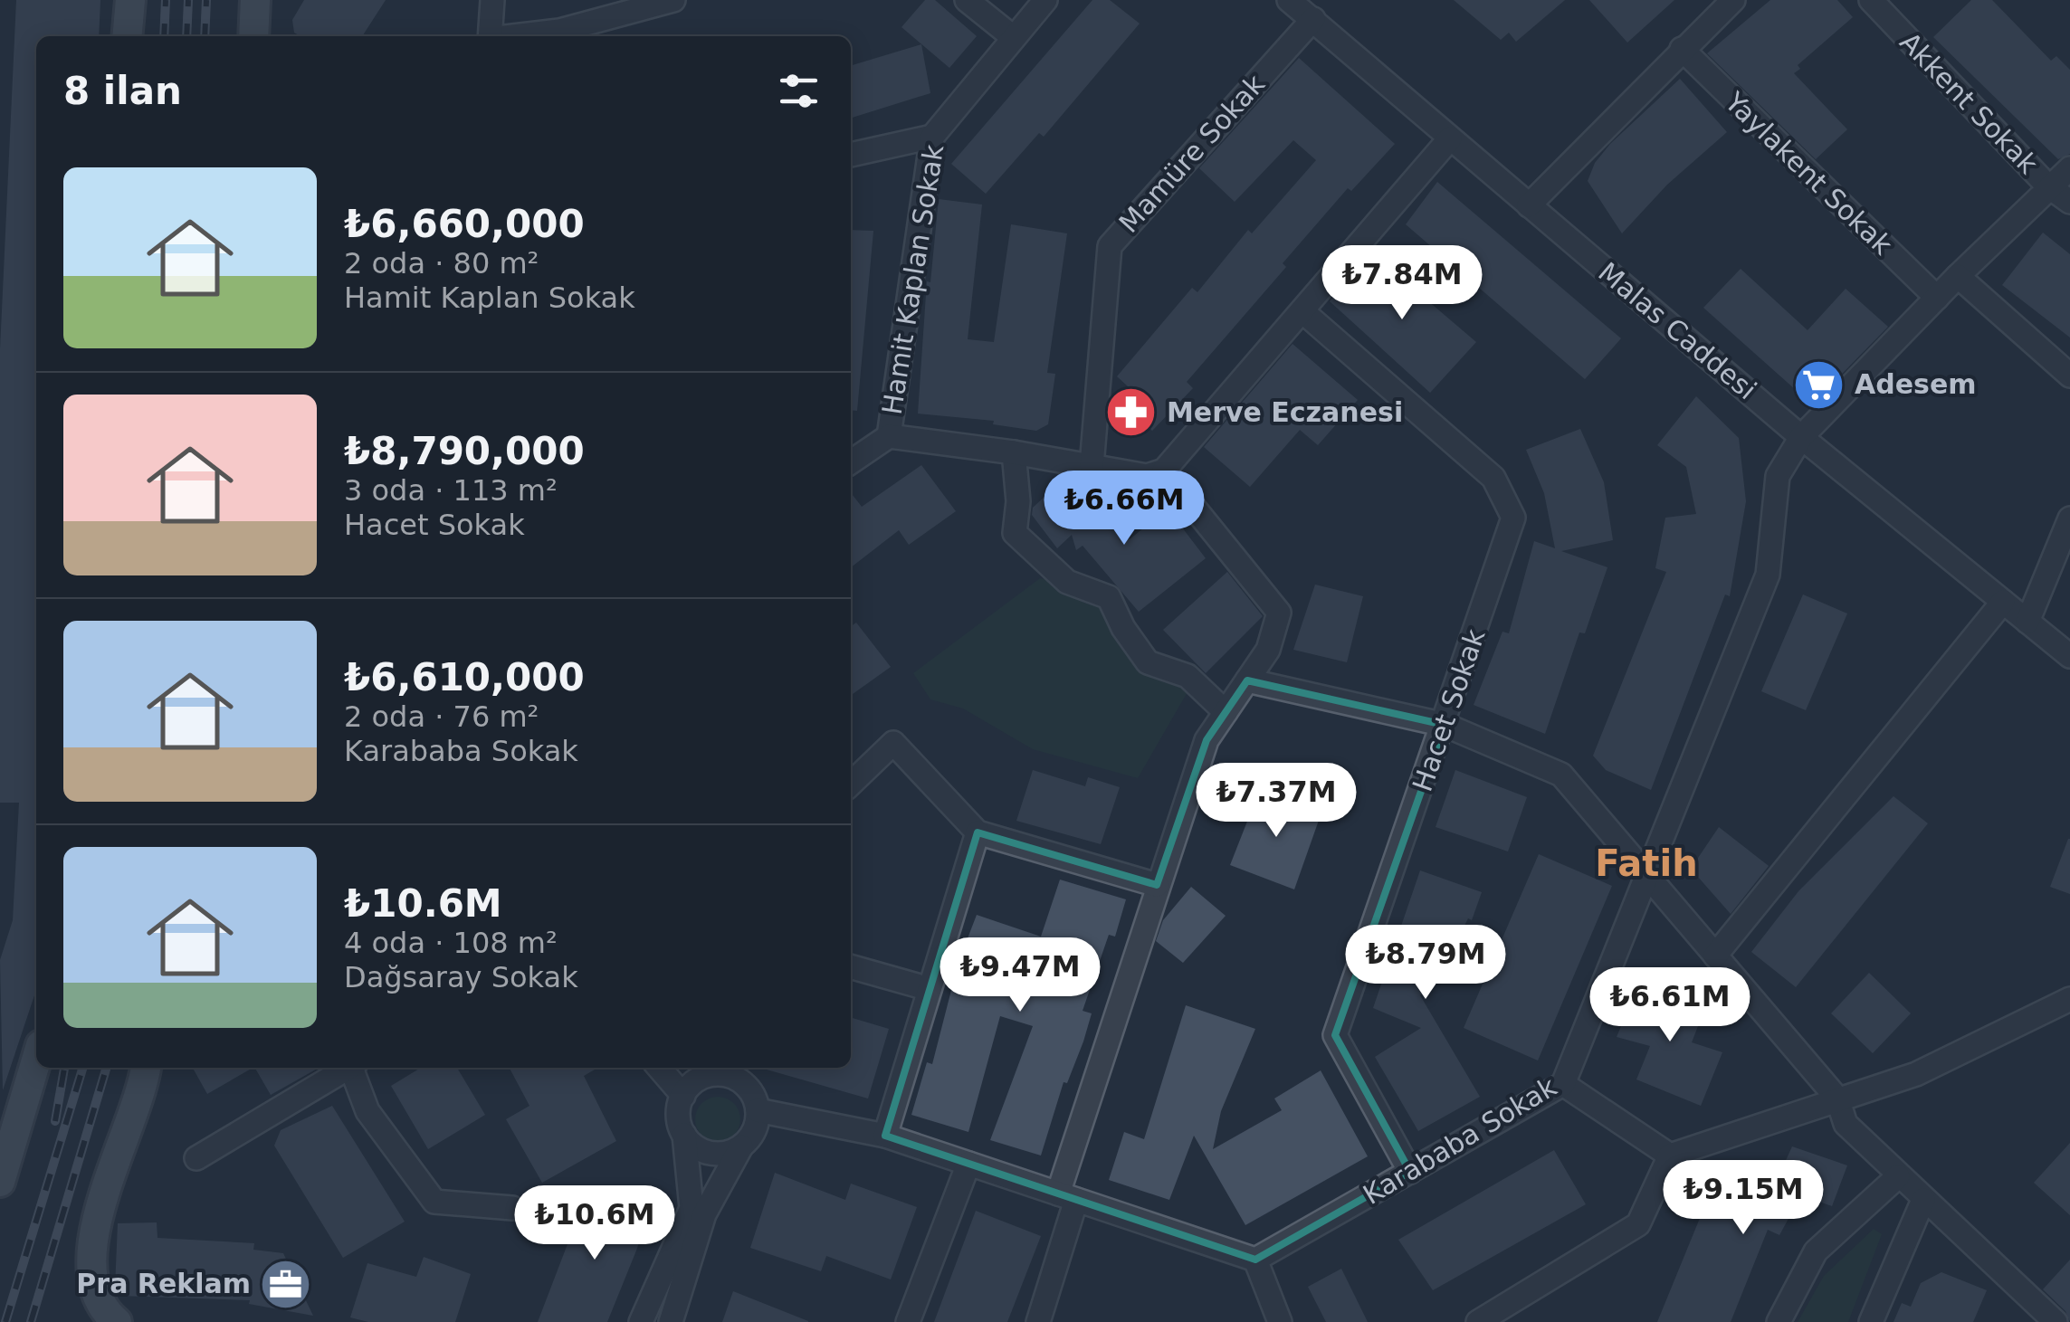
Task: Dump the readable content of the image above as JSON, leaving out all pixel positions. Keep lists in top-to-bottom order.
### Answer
{
  "streets": {
    "street": [
      "Akkent Sokak",
      "Mamüre Sokak",
      "Yaylakent Sokak",
      "Hamit Kaplan Sokak",
      "Malas Caddesi",
      "Hacet Sokak",
      "Karababa Sokak"
    ]
  },
  "crossings": [
    ["Akkent Sokak", "Karababa Sokak"],
    ["Mamüre Sokak", "Hamit Kaplan Sokak"],
    ["Mamüre Sokak", "Malas Caddesi"],
    ["Yaylakent Sokak", "Karababa Sokak"],
    ["Malas Caddesi", "Karababa Sokak"],
    ["Hacet Sokak", "Karababa Sokak"]
  ],
  "districts": ["Fatih"],
  "places": {
    "supermarket": ["Adesem"],
    "pharmacy": ["Merve Eczanesi"],
    "office": ["Pra Reklam"]
  },
  "page": {
    "heading": "8 ilan",
    "list": [
      {
        "name": "₺6,660,000",
        "note": "2 oda · 80 m² · Hamit Kaplan Sokak"
      },
      {
        "name": "₺8,790,000",
        "note": "3 oda · 113 m² · Hacet Sokak"
      },
      {
        "name": "₺6,610,000",
        "note": "2 oda · 76 m² · Karababa Sokak"
      },
      {
        "name": "₺10.6M",
        "note": "4 oda · 108 m² · Dağsaray Sokak"
      }
    ],
    "price": [
      "₺7.84M",
      "₺6.66M",
      "₺7.37M",
      "₺8.79M",
      "₺9.47M",
      "₺6.61M",
      "₺9.15M",
      "₺10.6M"
    ]
  }
}
